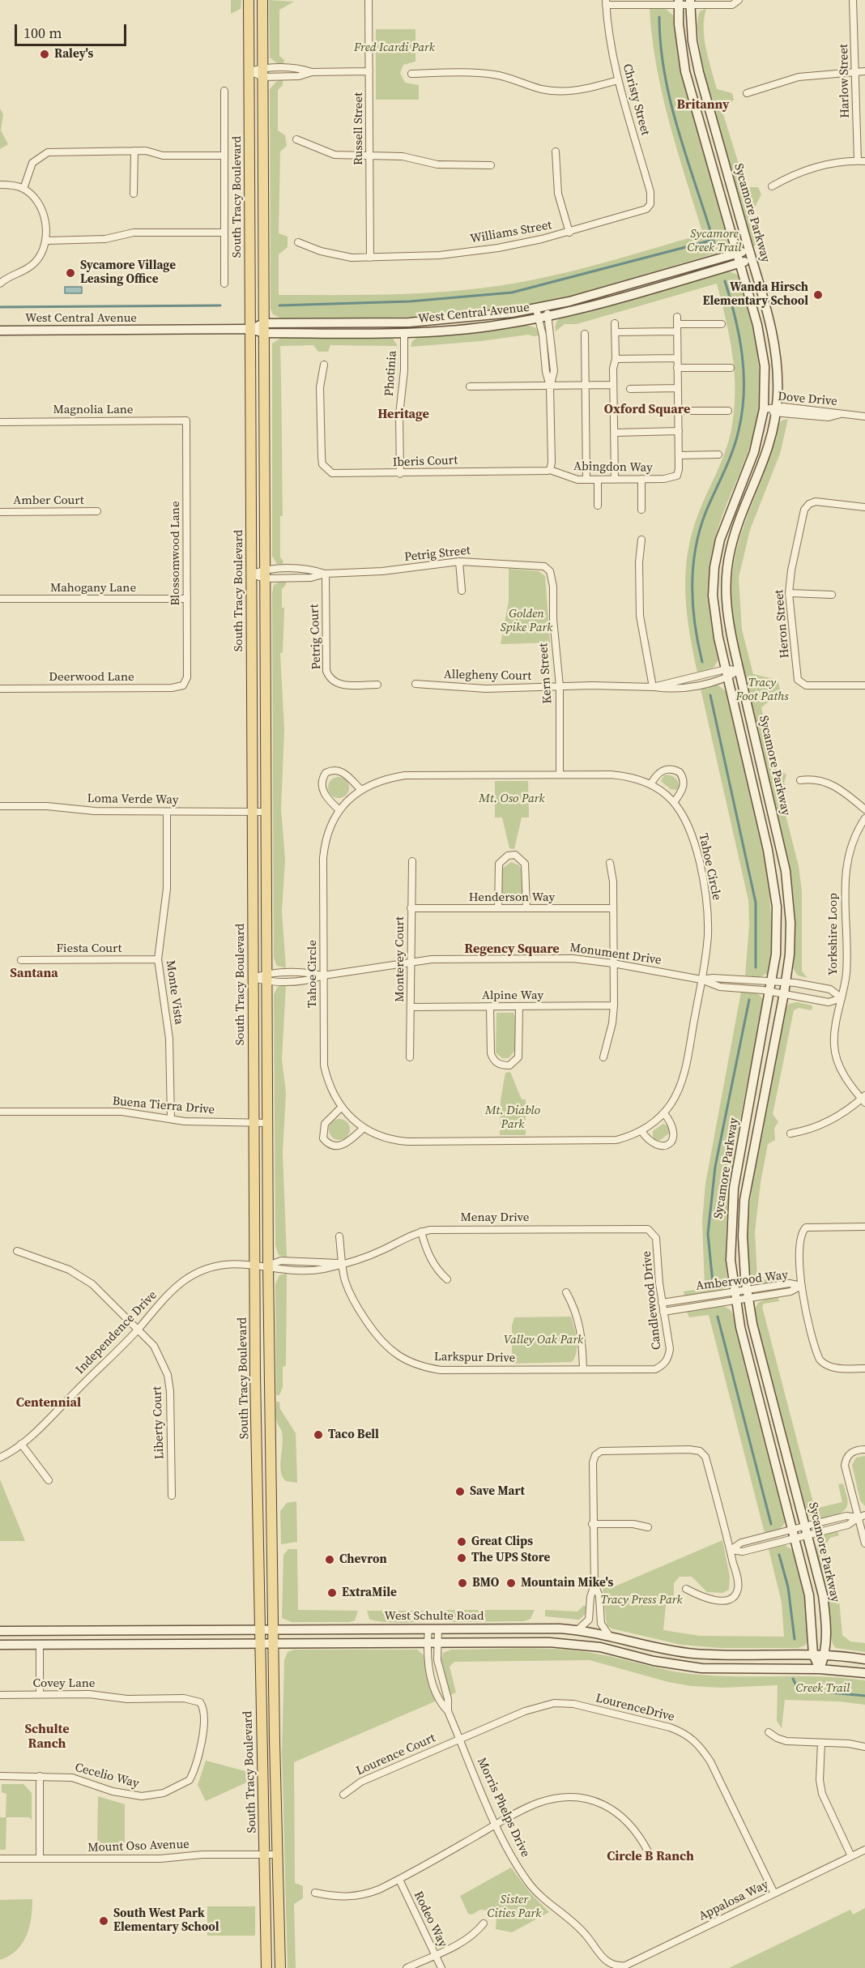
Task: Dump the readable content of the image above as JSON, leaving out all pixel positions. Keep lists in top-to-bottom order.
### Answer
{
  "streets": {
    "main road": [
      "South Tracy Boulevard",
      "Sycamore Parkway",
      "West Central Avenue",
      "West Schulte Road"
    ],
    "street": [
      "Harlow Street",
      "Christy Street",
      "Russell Street",
      "Williams Street",
      "Photinia",
      "Dove Drive",
      "Magnolia Lane",
      "Iberis Court",
      "Abingdon Way",
      "Amber Court",
      "Blossomwood Lane",
      "Petrig Street",
      "Mahogany Lane",
      "Heron Street",
      "Petrig Court",
      "Kern Street",
      "Allegheny Court",
      "Deerwood Lane",
      "Loma Verde Way",
      "Tahoe Circle",
      "Henderson Way",
      "Yorkshire Loop",
      "Fiesta Court",
      "Monument Drive",
      "Monterey Court",
      "Monte Vista",
      "Alpine Way",
      "Buena Tierra Drive",
      "Menay Drive",
      "Amberwood Way",
      "Candlewood Drive",
      "Independence Drive",
      "Larkspur Drive",
      "Liberty Court",
      "Covey Lane",
      "LourenceDrive",
      "Lourence Court",
      "Cecelio Way",
      "Morris Phelps Drive",
      "Mount Oso Avenue",
      "Appalosa Way",
      "Rodeo Way"
    ]
  },
  "crossings": [
    ["Christy Street", "Williams Street"],
    ["Russell Street", "Williams Street"],
    ["South Tracy Boulevard", "West Central Avenue"],
    ["South Tracy Boulevard", "Petrig Street"],
    ["South Tracy Boulevard", "Loma Verde Way"],
    ["South Tracy Boulevard", "Monument Drive"],
    ["South Tracy Boulevard", "Buena Tierra Drive"],
    ["South Tracy Boulevard", "Menay Drive"],
    ["South Tracy Boulevard", "Independence Drive"],
    ["South Tracy Boulevard", "West Schulte Road"],
    ["South Tracy Boulevard", "Mount Oso Avenue"],
    ["Sycamore Parkway", "West Central Avenue"],
    ["Sycamore Parkway", "Dove Drive"],
    ["Sycamore Parkway", "Allegheny Court"],
    ["Sycamore Parkway", "Monument Drive"],
    ["Sycamore Parkway", "Amberwood Way"],
    ["Sycamore Parkway", "West Schulte Road"],
    ["West Central Avenue", "Photinia"],
    ["Photinia", "Iberis Court"],
    ["Magnolia Lane", "Blossomwood Lane"],
    ["Iberis Court", "Abingdon Way"],
    ["Blossomwood Lane", "Mahogany Lane"],
    ["Blossomwood Lane", "Deerwood Lane"],
    ["Petrig Street", "Petrig Court"],
    ["Petrig Street", "Kern Street"],
    ["Kern Street", "Allegheny Court"],
    ["Kern Street", "Tahoe Circle"],
    ["Loma Verde Way", "Monte Vista"],
    ["Tahoe Circle", "Monument Drive"],
    ["Henderson Way", "Monterey Court"],
    ["Yorkshire Loop", "Monument Drive"],
    ["Fiesta Court", "Monte Vista"],
    ["Monument Drive", "Monterey Court"],
    ["Monterey Court", "Alpine Way"],
    ["Monte Vista", "Buena Tierra Drive"],
    ["Menay Drive", "Candlewood Drive"],
    ["Menay Drive", "Independence Drive"],
    ["Menay Drive", "Larkspur Drive"],
    ["Amberwood Way", "Candlewood Drive"],
    ["Candlewood Drive", "Larkspur Drive"],
    ["Independence Drive", "Liberty Court"],
    ["West Schulte Road", "Morris Phelps Drive"],
    ["Covey Lane", "Cecelio Way"],
    ["LourenceDrive", "Lourence Court"],
    ["LourenceDrive", "Morris Phelps Drive"],
    ["LourenceDrive", "Appalosa Way"],
    ["Lourence Court", "Morris Phelps Drive"],
    ["Morris Phelps Drive", "Appalosa Way"]
  ],
  "districts": [
    "Britanny",
    "Oxford Square",
    "Heritage",
    "Regency Square",
    "Santana",
    "Centennial",
    "Schulte Ranch",
    "Circle B Ranch"
  ],
  "parks": [
    "Fred Icardi Park",
    "Sycamore Creek Trail",
    "Golden Spike Park",
    "Tracy Foot Paths",
    "Mt. Oso Park",
    "Mt. Diablo Park",
    "Valley Oak Park",
    "Tracy Press Park",
    "Creek Trail",
    "Sister Cities Park"
  ],
  "places": [
    "Raley's",
    "Sycamore Village Leasing Office",
    "Wanda Hirsch Elementary School",
    "Taco Bell",
    "Save Mart",
    "Great Clips",
    "The UPS Store",
    "Chevron",
    "BMO",
    "Mountain Mike's",
    "ExtraMile",
    "South West Park Elementary School"
  ],
  "scale_bar": "100 m"
}
